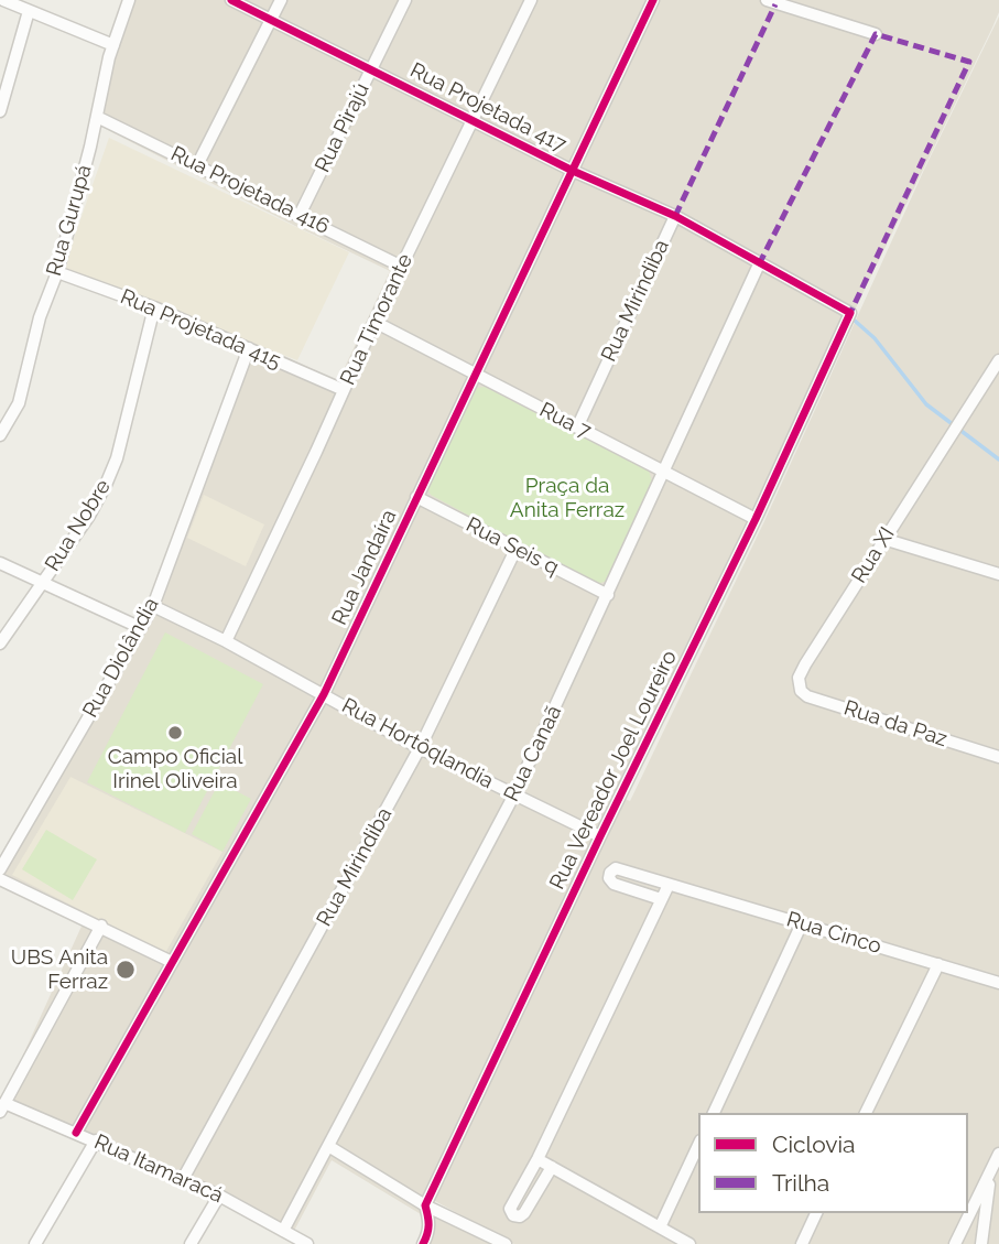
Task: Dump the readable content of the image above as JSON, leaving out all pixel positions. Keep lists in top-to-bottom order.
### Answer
{
  "streets": {
    "street": [
      "Rua Projetada 417",
      "Rua Pirajú",
      "Rua Projetada 416",
      "Rua Gurupá",
      "Rua Mirindiba",
      "Rua Timorante",
      "Rua Projetada 415",
      "Rua 7",
      "Rua Nobre",
      "Rua Seis q",
      "Rua XI",
      "Rua Jandaíra",
      "Rua Diolândia",
      "Rua da Paz",
      "Rua Hortôqlandia",
      "Rua Canaã",
      "Rua Vereador Joel Loureiro",
      "Rua Cinco",
      "Rua Itamaracá"
    ]
  },
  "crossings": [
    ["Rua Projetada 417", "Rua Pirajú"],
    ["Rua Projetada 417", "Rua Mirindiba"],
    ["Rua Projetada 417", "Rua Timorante"],
    ["Rua Projetada 417", "Rua Jandaíra"],
    ["Rua Projetada 417", "Rua Canaã"],
    ["Rua Projetada 417", "Rua Vereador Joel Loureiro"],
    ["Rua Pirajú", "Rua Projetada 416"],
    ["Rua Projetada 416", "Rua Gurupá"],
    ["Rua Projetada 416", "Rua Timorante"],
    ["Rua Gurupá", "Rua Projetada 415"],
    ["Rua Mirindiba", "Rua 7"],
    ["Rua Mirindiba", "Rua Seis q"],
    ["Rua Mirindiba", "Rua Hortôqlandia"],
    ["Rua Mirindiba", "Rua Itamaracá"],
    ["Rua Timorante", "Rua Projetada 415"],
    ["Rua Timorante", "Rua 7"],
    ["Rua Timorante", "Rua Hortôqlandia"],
    ["Rua Projetada 415", "Rua Nobre"],
    ["Rua Projetada 415", "Rua Diolândia"],
    ["Rua 7", "Rua Jandaíra"],
    ["Rua 7", "Rua Canaã"],
    ["Rua 7", "Rua Vereador Joel Loureiro"],
    ["Rua Seis q", "Rua Jandaíra"],
    ["Rua Seis q", "Rua Canaã"],
    ["Rua XI", "Rua da Paz"],
    ["Rua Jandaíra", "Rua Hortôqlandia"],
    ["Rua Jandaíra", "Rua Itamaracá"],
    ["Rua Diolândia", "Rua Hortôqlandia"],
    ["Rua Hortôqlandia", "Rua Canaã"],
    ["Rua Hortôqlandia", "Rua Vereador Joel Loureiro"],
    ["Rua Canaã", "Rua Itamaracá"]
  ],
  "parks": ["Praça da Anita Ferraz"],
  "places": ["Campo Oficial Irinel Oliveira", "UBS Anita Ferraz"],
  "legend": ["Ciclovia", "Trilha"]
}
